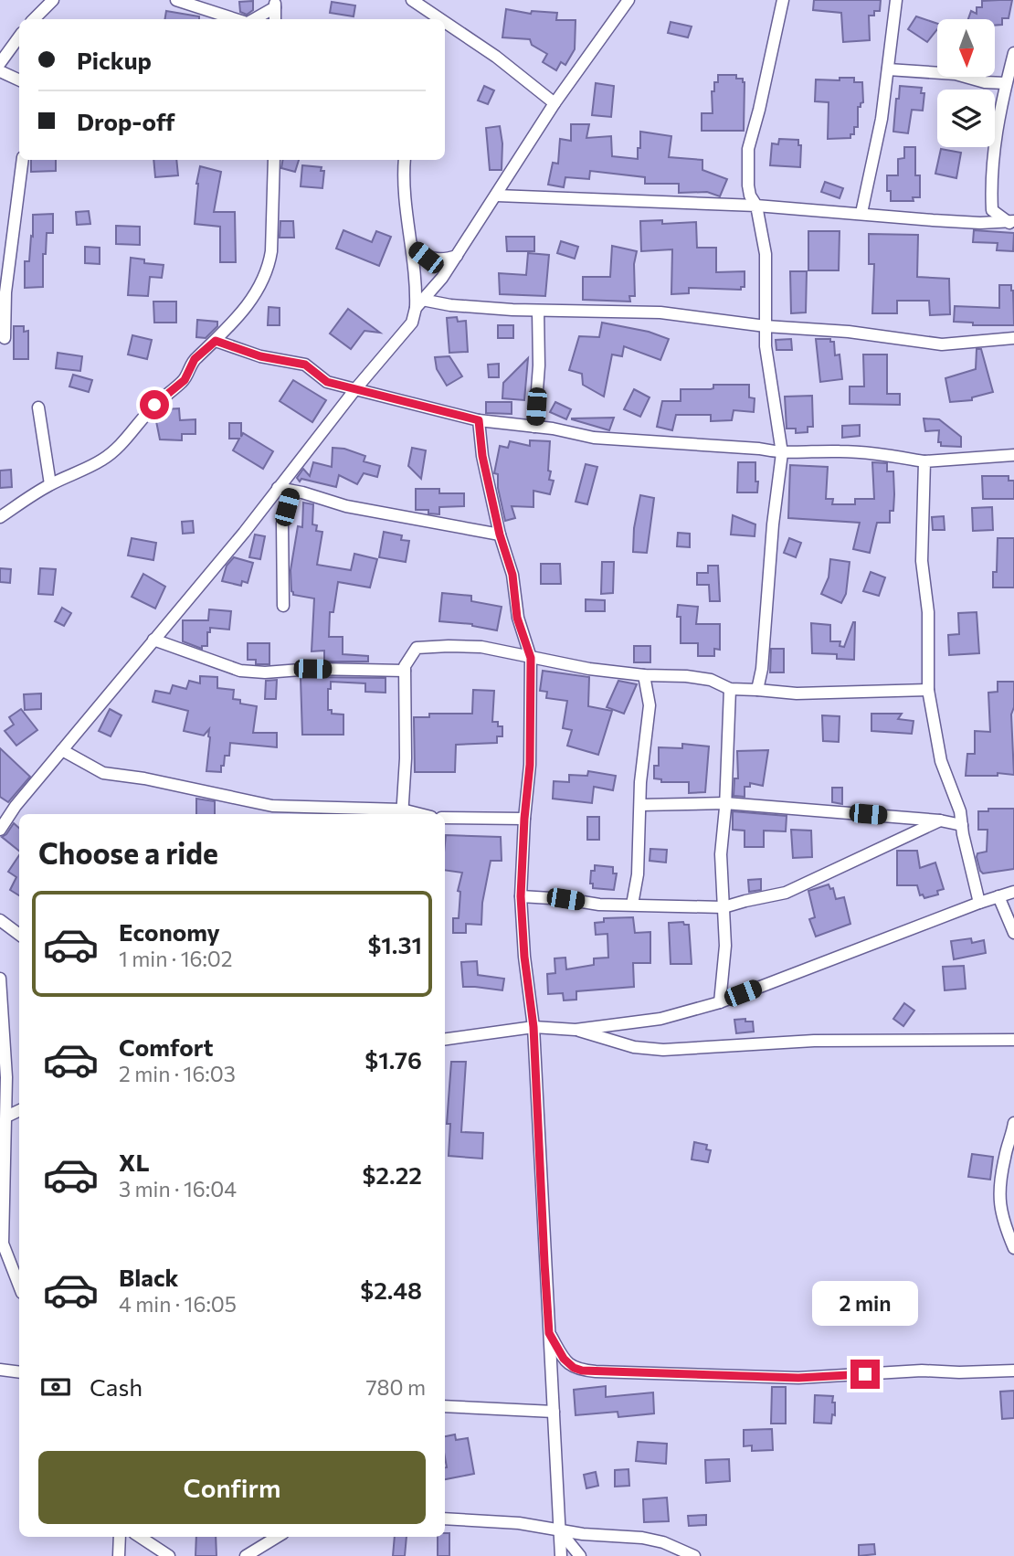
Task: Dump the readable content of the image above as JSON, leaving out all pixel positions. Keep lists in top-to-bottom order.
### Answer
{
  "north": "bottom",
  "page": {
    "banner": ["Pickup", "Drop-off"],
    "heading": "Choose a ride",
    "list": [
      {
        "name": "Economy",
        "note": "1 min · 16:02",
        "value": "$1.31"
      },
      {
        "name": "Comfort",
        "note": "2 min · 16:03",
        "value": "$1.76"
      },
      {
        "name": "XL",
        "note": "3 min · 16:04",
        "value": "$2.22"
      },
      {
        "name": "Black",
        "note": "4 min · 16:05",
        "value": "$2.48"
      }
    ],
    "bubble": "2 min",
    "pay": ["Cash", "780 m"],
    "buttons": "Confirm"
  }
}
